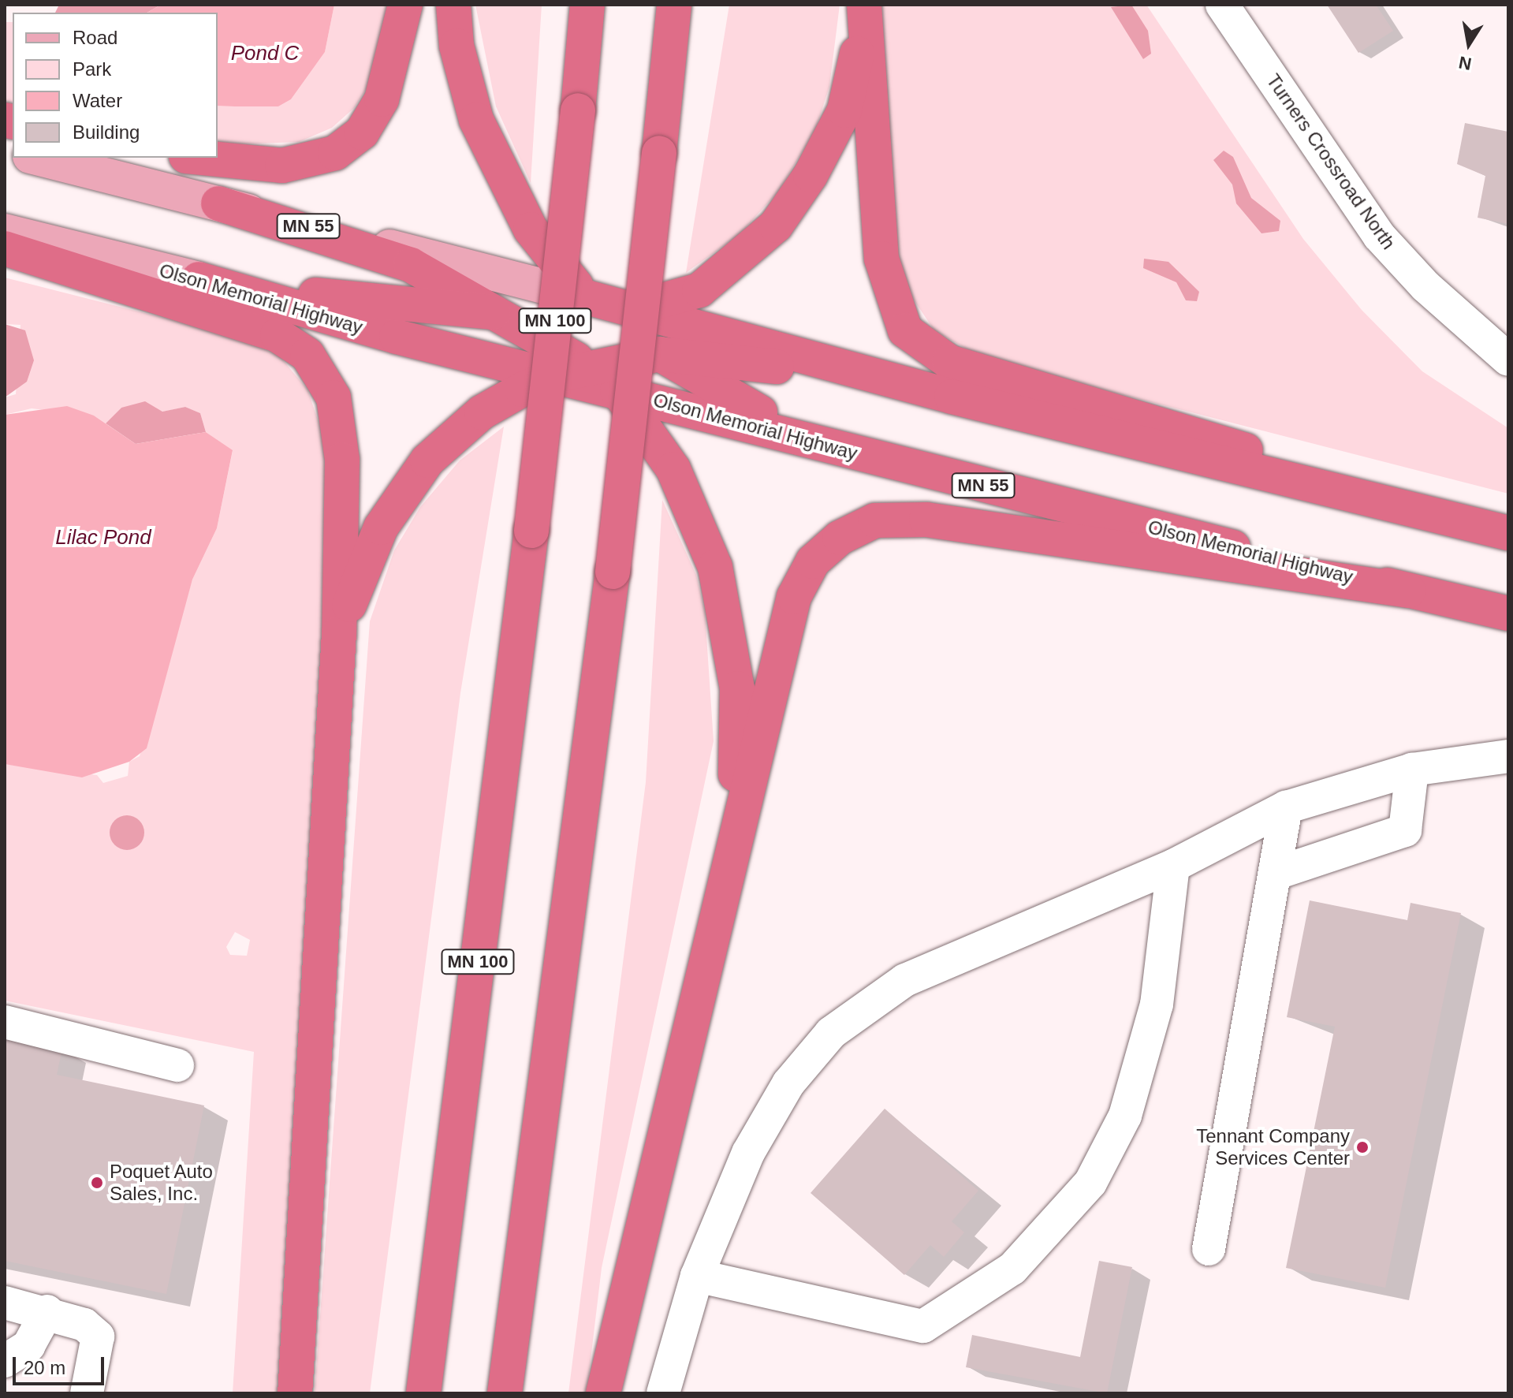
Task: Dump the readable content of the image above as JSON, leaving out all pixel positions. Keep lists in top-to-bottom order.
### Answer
{
  "streets": {
    "highway": ["MN 55", "Olson Memorial Highway", "MN 100"],
    "street": ["Turners Crossroad North"]
  },
  "water": ["Pond C", "Lilac Pond"],
  "places": ["Tennant Company Services Center", "Poquet Auto Sales, Inc."],
  "legend": [
    "Road",
    "Park",
    "Water",
    "Building"
  ],
  "scale_bar": "20 m",
  "north": "bottom"
}
